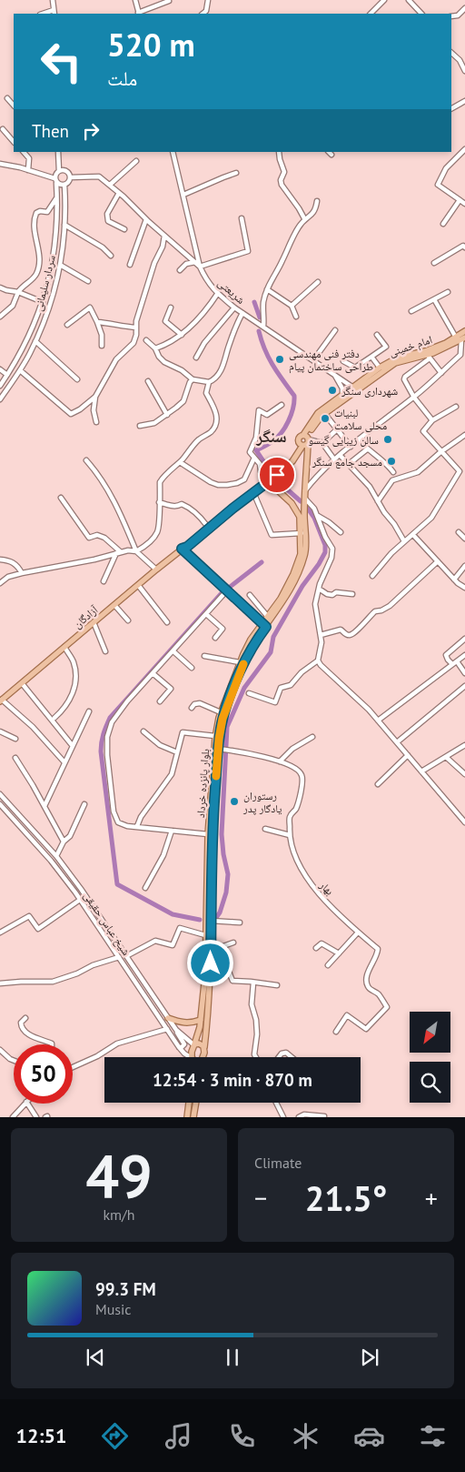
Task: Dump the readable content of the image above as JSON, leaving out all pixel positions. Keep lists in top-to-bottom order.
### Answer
{
  "streets": {
    "main road": ["امام خمینی", "آزادگان", "بلوار پانزده خرداد"],
    "street": [
      "سردار سلیمانی",
      "شریعتی",
      "بهار",
      "شیخ عباس حقیقی"
    ]
  },
  "crossings": [
    ["شریعتی", "امام خمینی"],
    ["امام خمینی", "آزادگان"],
    ["امام خمینی", "بلوار پانزده خرداد"],
    ["آزادگان", "بلوار پانزده خرداد"],
    ["بلوار پانزده خرداد", "بهار"],
    ["بلوار پانزده خرداد", "شیخ عباس حقیقی"]
  ],
  "districts": ["سنگر"],
  "places": [
    "دفتر فنی مهندسی طراحی ساختمان پیام",
    "شهرداری سنگر",
    "لبنیات محلی سلامت",
    "سالن زیبایی گیسو",
    "مسجد جامع سنگر",
    "رستوران یادگار پدر"
  ],
  "north": "bottom left",
  "page": {
    "turn": ["520 m", "ملت"],
    "then": "Then",
    "limit": "50",
    "trip": "12:54 · 3 min · 870 m",
    "tile": [
      ["49", "km/h"],
      "Climate"
    ],
    "heat": ["−", "21.5°", "+"],
    "song": ["99.3 FM", "Music"],
    "tabs": "12:51"
  }
}
